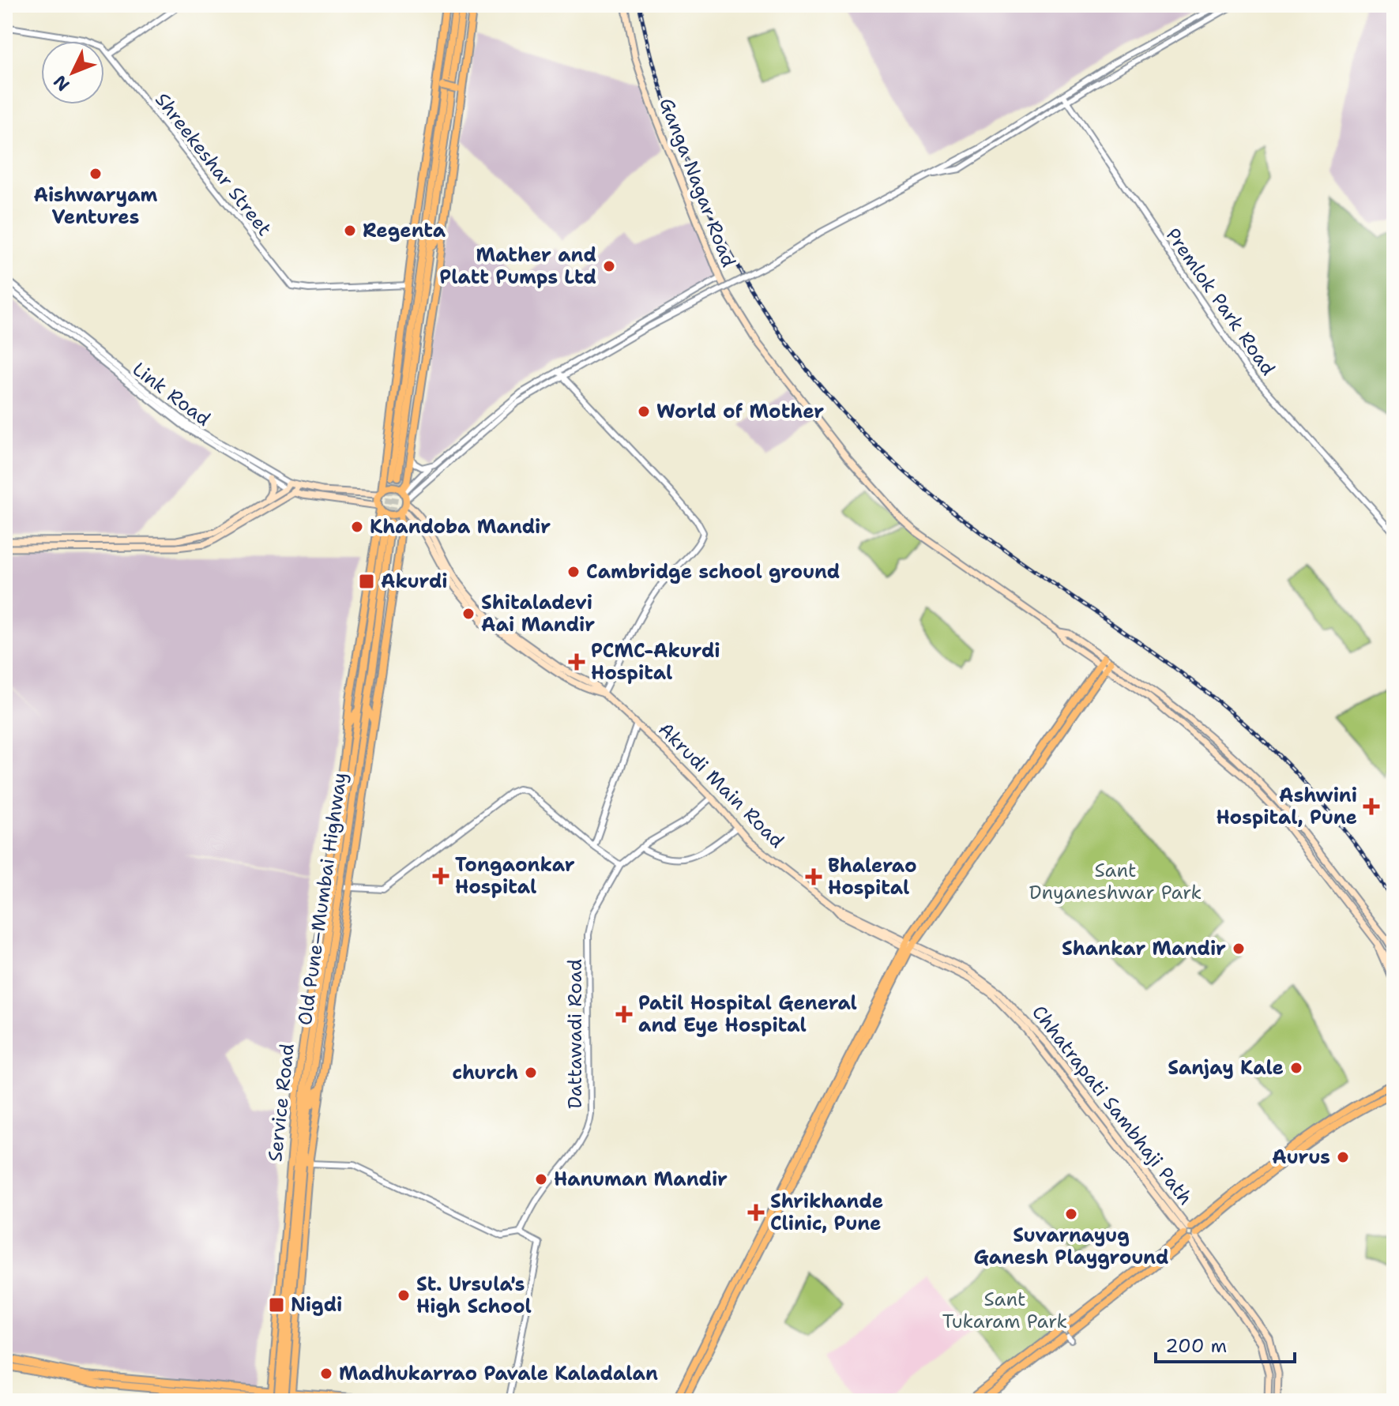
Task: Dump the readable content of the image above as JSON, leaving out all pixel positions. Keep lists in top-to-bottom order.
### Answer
{
  "streets": {
    "main road": [
      "Ganga Nagar Road",
      "Link Road",
      "Akrudi Main Road",
      "Old Pune–Mumbai Highway",
      "Service Road",
      "Chhatrapati Sambhaji Path"
    ],
    "street": ["Shreekeshar Street", "Premlok Park Road", "Dattawadi Road"]
  },
  "crossings": [
    ["Shreekeshar Street", "Service Road"],
    ["Link Road", "Service Road"],
    ["Akrudi Main Road", "Dattawadi Road"],
    ["Akrudi Main Road", "Chhatrapati Sambhaji Path"],
    ["Old Pune–Mumbai Highway", "Service Road"]
  ],
  "parks": ["Sant Dnyaneshwar Park", "Sant Tukaram Park"],
  "places": {
    "other": [
      "Aishwaryam Ventures",
      "Regenta",
      "Mather and Platt Pumps Ltd",
      "World of Mother",
      "Khandoba Mandir",
      "Cambridge school ground",
      "Shitaladevi Aai Mandir",
      "Shankar Mandir",
      "Sanjay Kale",
      "church",
      "Aurus",
      "Hanuman Mandir",
      "Suvarnayug Ganesh Playground",
      "St. Ursula's High School",
      "Madhukarrao Pavale Kaladalan"
    ],
    "transit": ["Akurdi", "Nigdi"],
    "health": [
      "PCMC-Akurdi Hospital",
      "Ashwini Hospital, Pune",
      "Tongaonkar Hospital",
      "Bhalerao Hospital",
      "Patil Hospital General and Eye Hospital",
      "Shrikhande Clinic, Pune"
    ]
  },
  "scale_bar": "200 m",
  "north": "bottom left"
}
